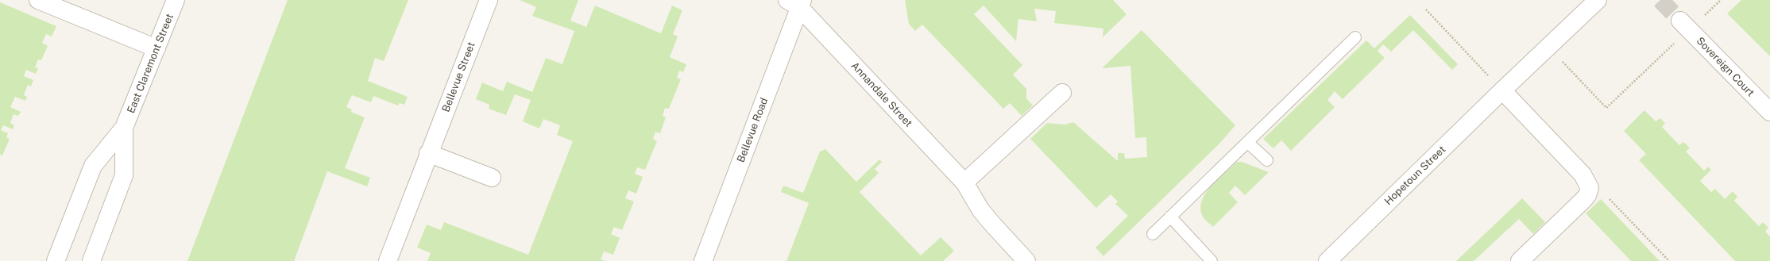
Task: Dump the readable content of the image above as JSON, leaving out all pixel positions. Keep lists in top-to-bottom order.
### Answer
{
  "streets": {
    "street": [
      "East Claremont Street",
      "Sovereign Court",
      "Bellevue Street",
      "Annandale Street",
      "Bellevue Road",
      "Hopetoun Street"
    ]
  },
  "crossings": [
    ["Annandale Street", "Bellevue Road"]
  ]
}
